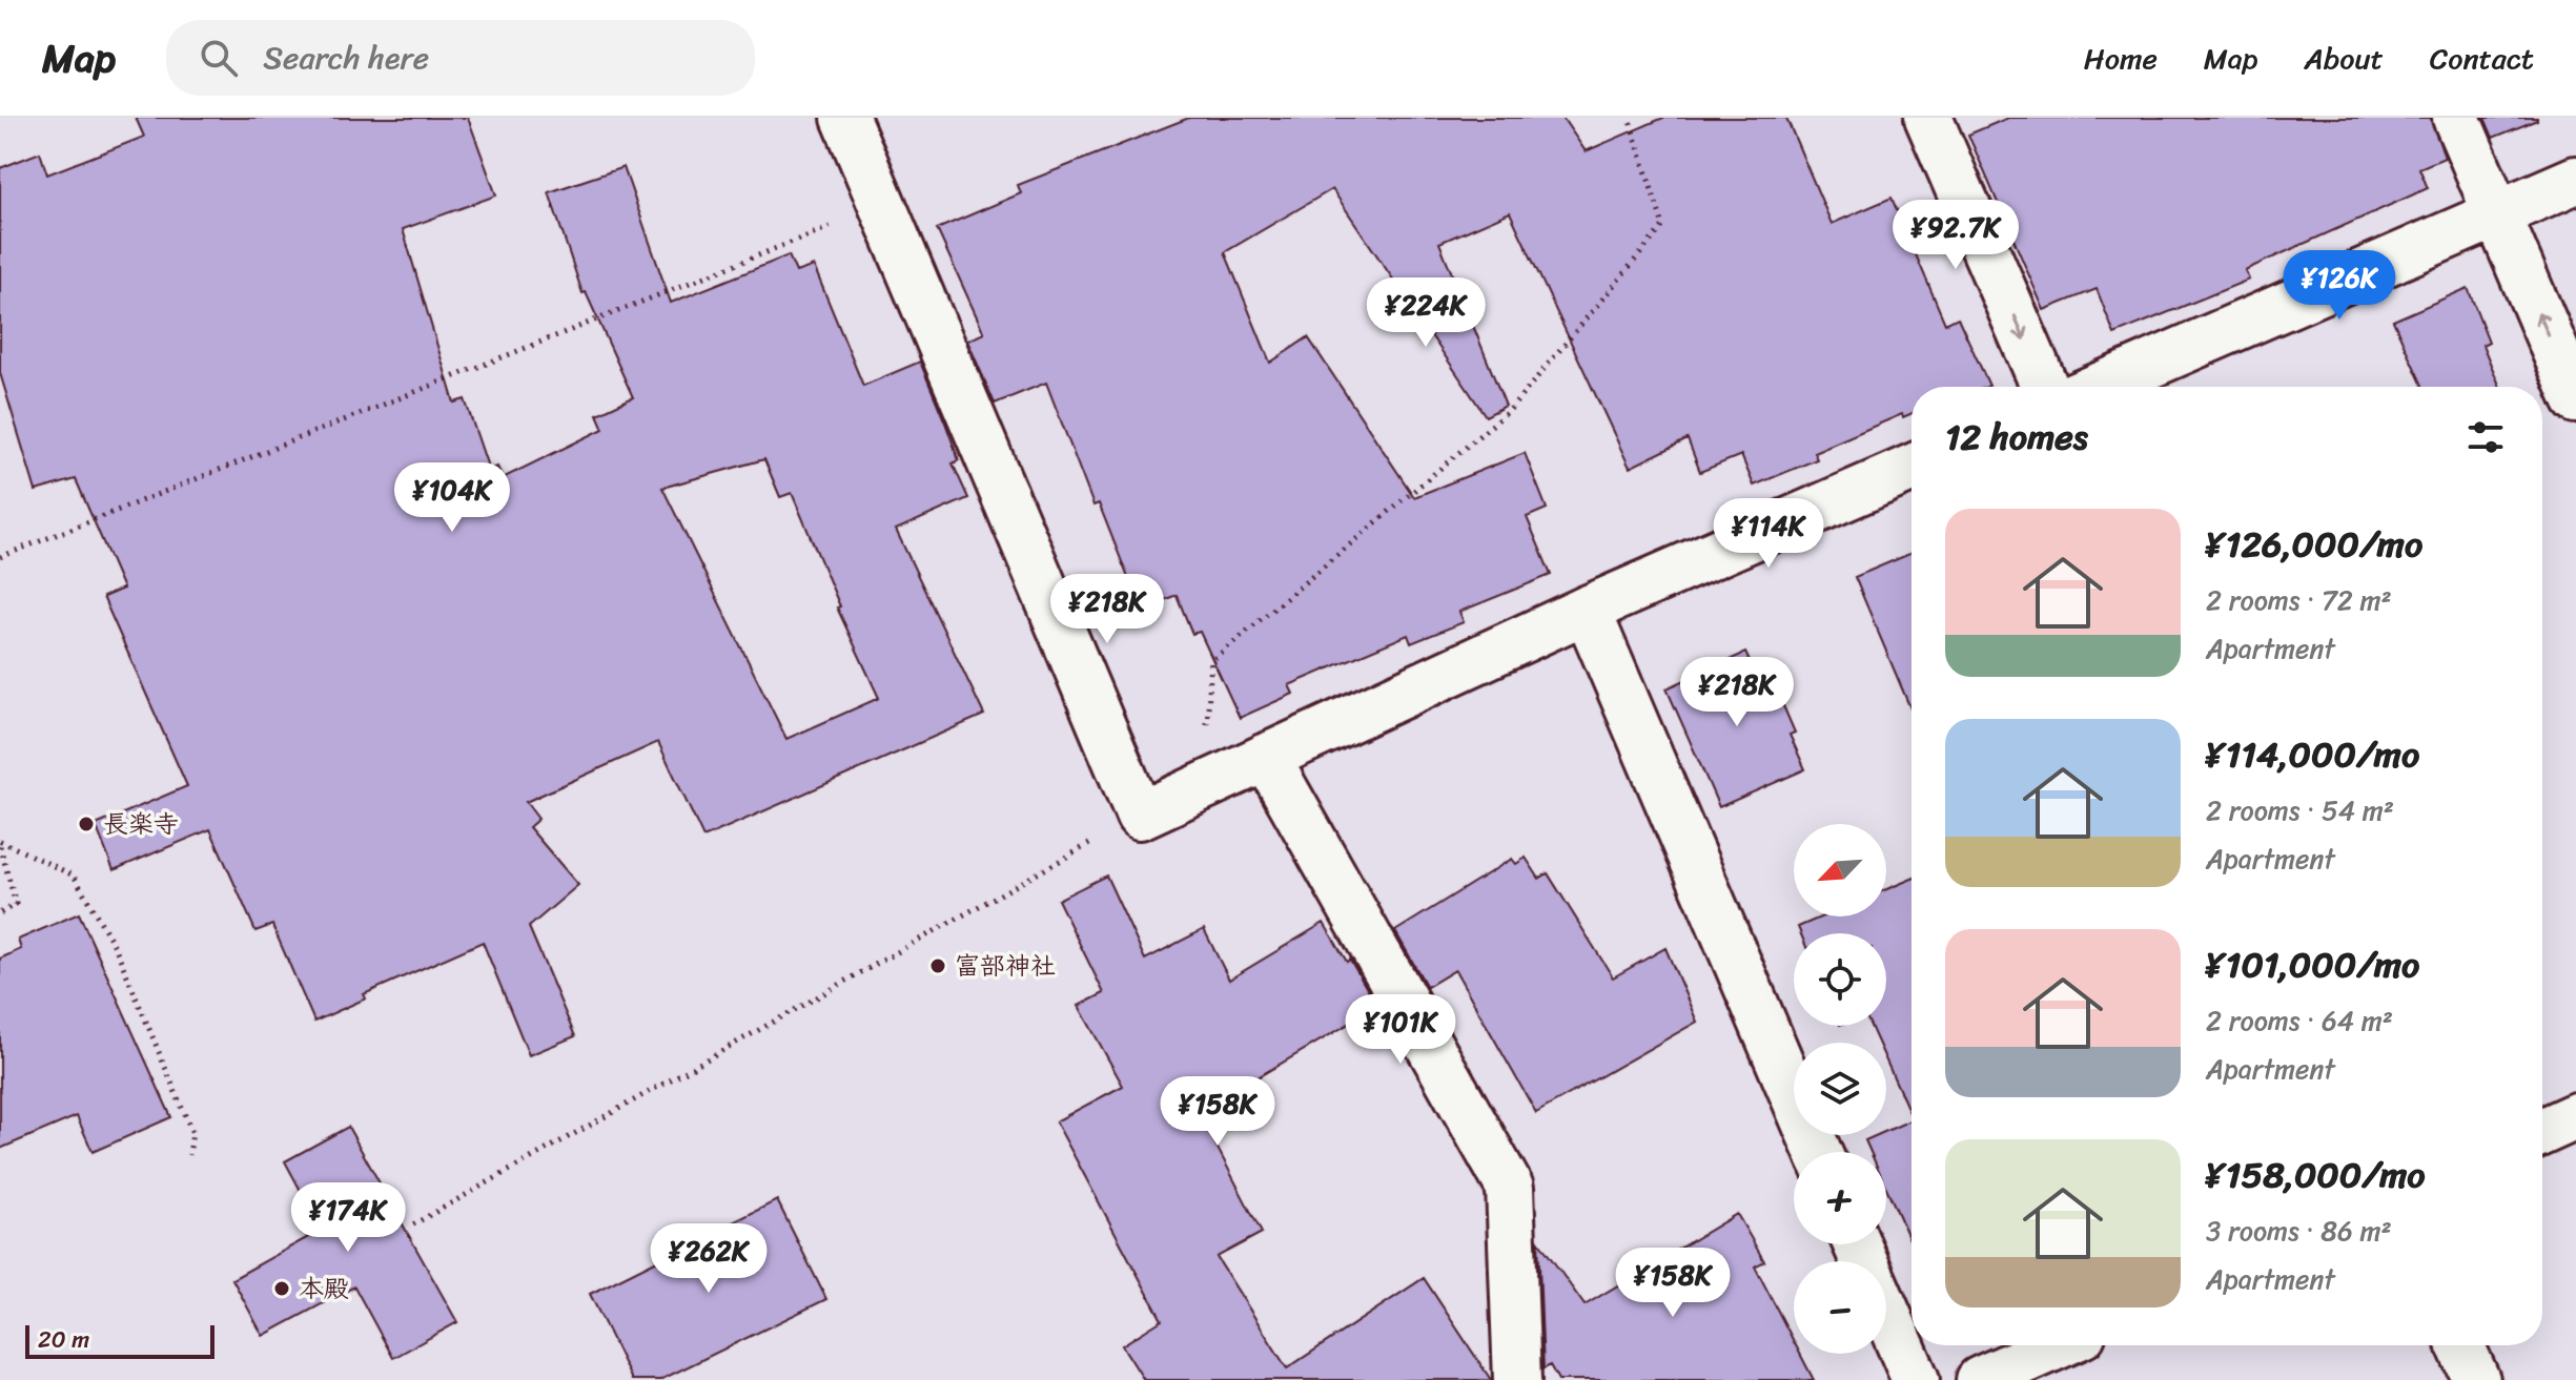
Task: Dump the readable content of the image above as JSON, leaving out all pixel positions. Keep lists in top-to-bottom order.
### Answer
{
  "places": ["長楽寺", "富部神社", "本殿"],
  "scale_bar": "20 m",
  "north": "bottom left",
  "page": {
    "header": "Map",
    "search": "Search here",
    "nav": [
      "Home",
      "Map",
      "About",
      "Contact"
    ],
    "price": [
      "¥92.7K",
      "¥126K",
      "¥224K",
      "¥104K",
      "¥114K",
      "¥218K",
      "¥218K",
      "¥101K",
      "¥158K",
      "¥174K",
      "¥262K",
      "¥158K"
    ],
    "heading": "12 homes",
    "list": [
      {
        "name": "¥126,000/mo",
        "note": "2 rooms · 72 m² · Apartment"
      },
      {
        "name": "¥114,000/mo",
        "note": "2 rooms · 54 m² · Apartment"
      },
      {
        "name": "¥101,000/mo",
        "note": "2 rooms · 64 m² · Apartment"
      },
      {
        "name": "¥158,000/mo",
        "note": "3 rooms · 86 m² · Apartment"
      }
    ],
    "map_buttons": ["+", "−"],
    "scale": "20 m"
  }
}
